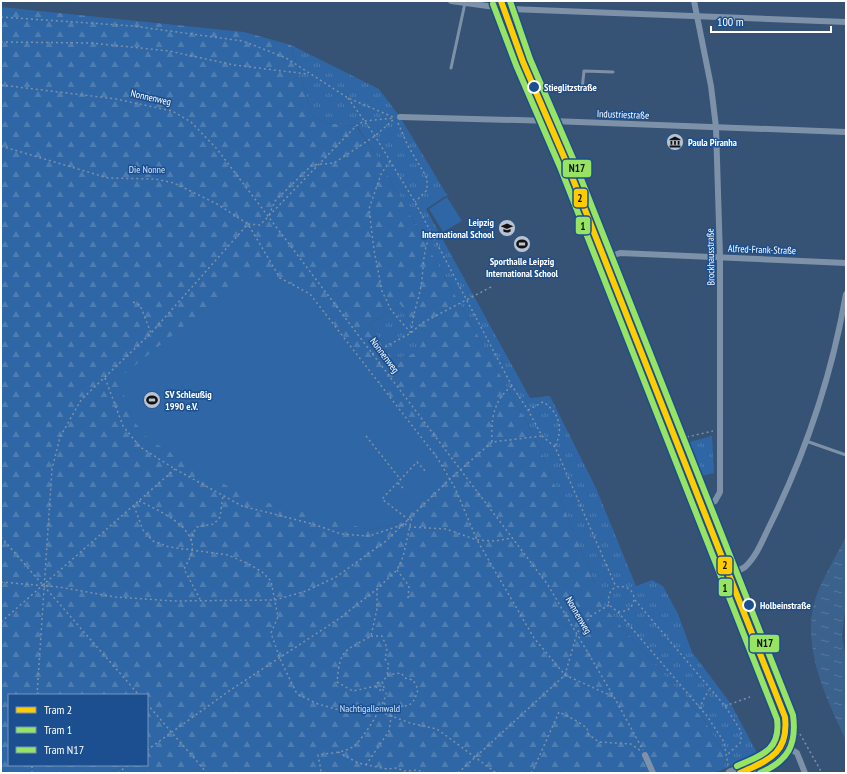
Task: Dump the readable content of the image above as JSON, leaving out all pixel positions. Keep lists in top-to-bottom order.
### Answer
{
  "streets": {
    "street": ["Industriestraße", "Alfred-Frank-Straße", "Brockhausstraße"],
    "path": ["Nonnenweg"]
  },
  "crossings": [
    ["Industriestraße", "Brockhausstraße"],
    ["Alfred-Frank-Straße", "Brockhausstraße"]
  ],
  "parks": ["Die Nonne", "Nachtigallenwald"],
  "places": {
    "other": ["Stieglitzstraße", "Holbeinstraße"],
    "museum": ["Paula Piranha"],
    "school or university": ["Leipzig International School"],
    "sports": ["Sporthalle Leipzig International School", "SV Schleußig 1990 e.V."]
  },
  "lines": ["tram line 2", "tram line N17", "tram line 1"],
  "legend": ["Tram 2", "Tram 1", "Tram N17"],
  "scale_bar": "100 m"
}
